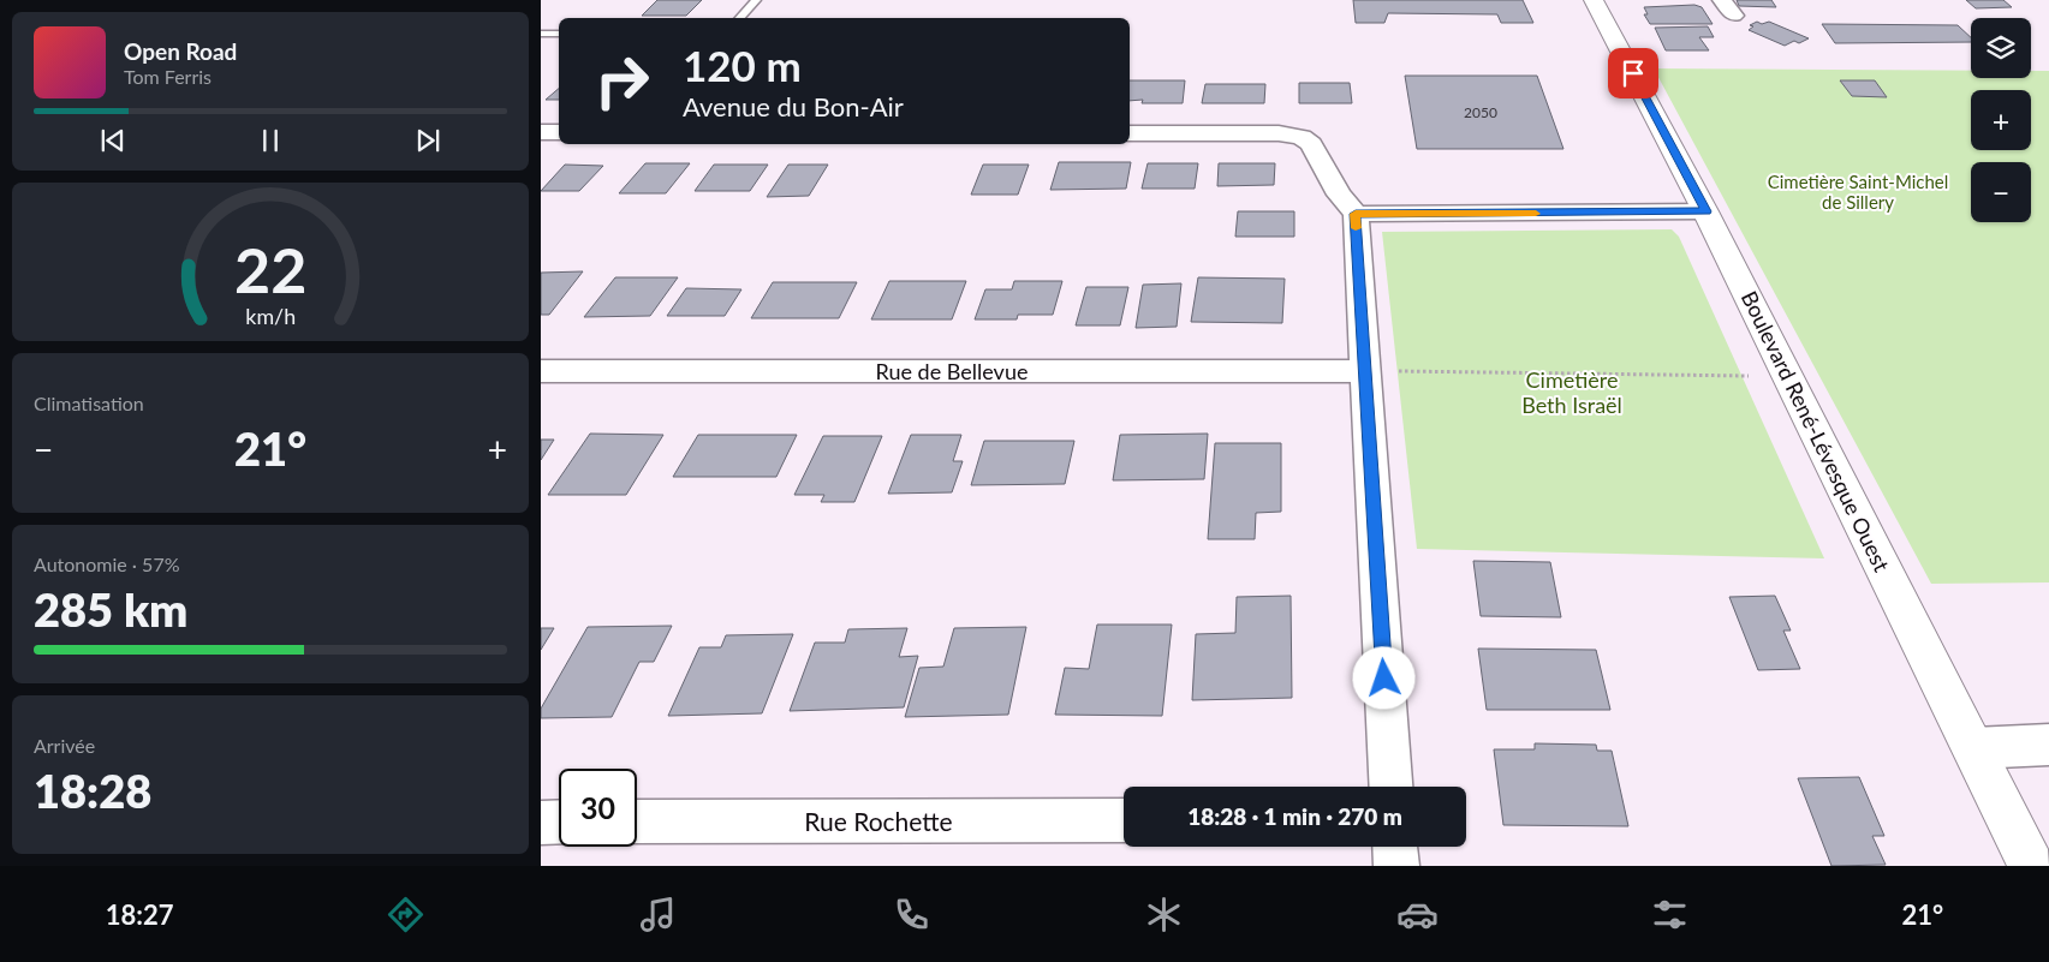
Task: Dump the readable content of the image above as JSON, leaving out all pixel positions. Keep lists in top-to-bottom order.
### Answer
{
  "streets": {
    "main road": ["Boulevard René-Lévesque Ouest"],
    "street": ["Rue de Bellevue", "Rue Rochette"]
  },
  "parks": ["Cimetière Saint-Michel de Sillery", "Cimetière Beth Israël"],
  "house_numbers": ["2050"],
  "page": {
    "map_buttons": ["+", "−"],
    "turn": ["120 m", "Avenue du Bon-Air"],
    "song": ["Open Road", "Tom Ferris"],
    "tile": [
      "Climatisation",
      ["Autonomie · 57%", "285 km"],
      ["Arrivée", "18:28"]
    ],
    "heat": ["−", "21°", "+"],
    "limit": "30",
    "trip": "18:28 · 1 min · 270 m",
    "tabs": ["18:27", "21°"],
    "gauge": ["22", "km/h"]
  }
}
